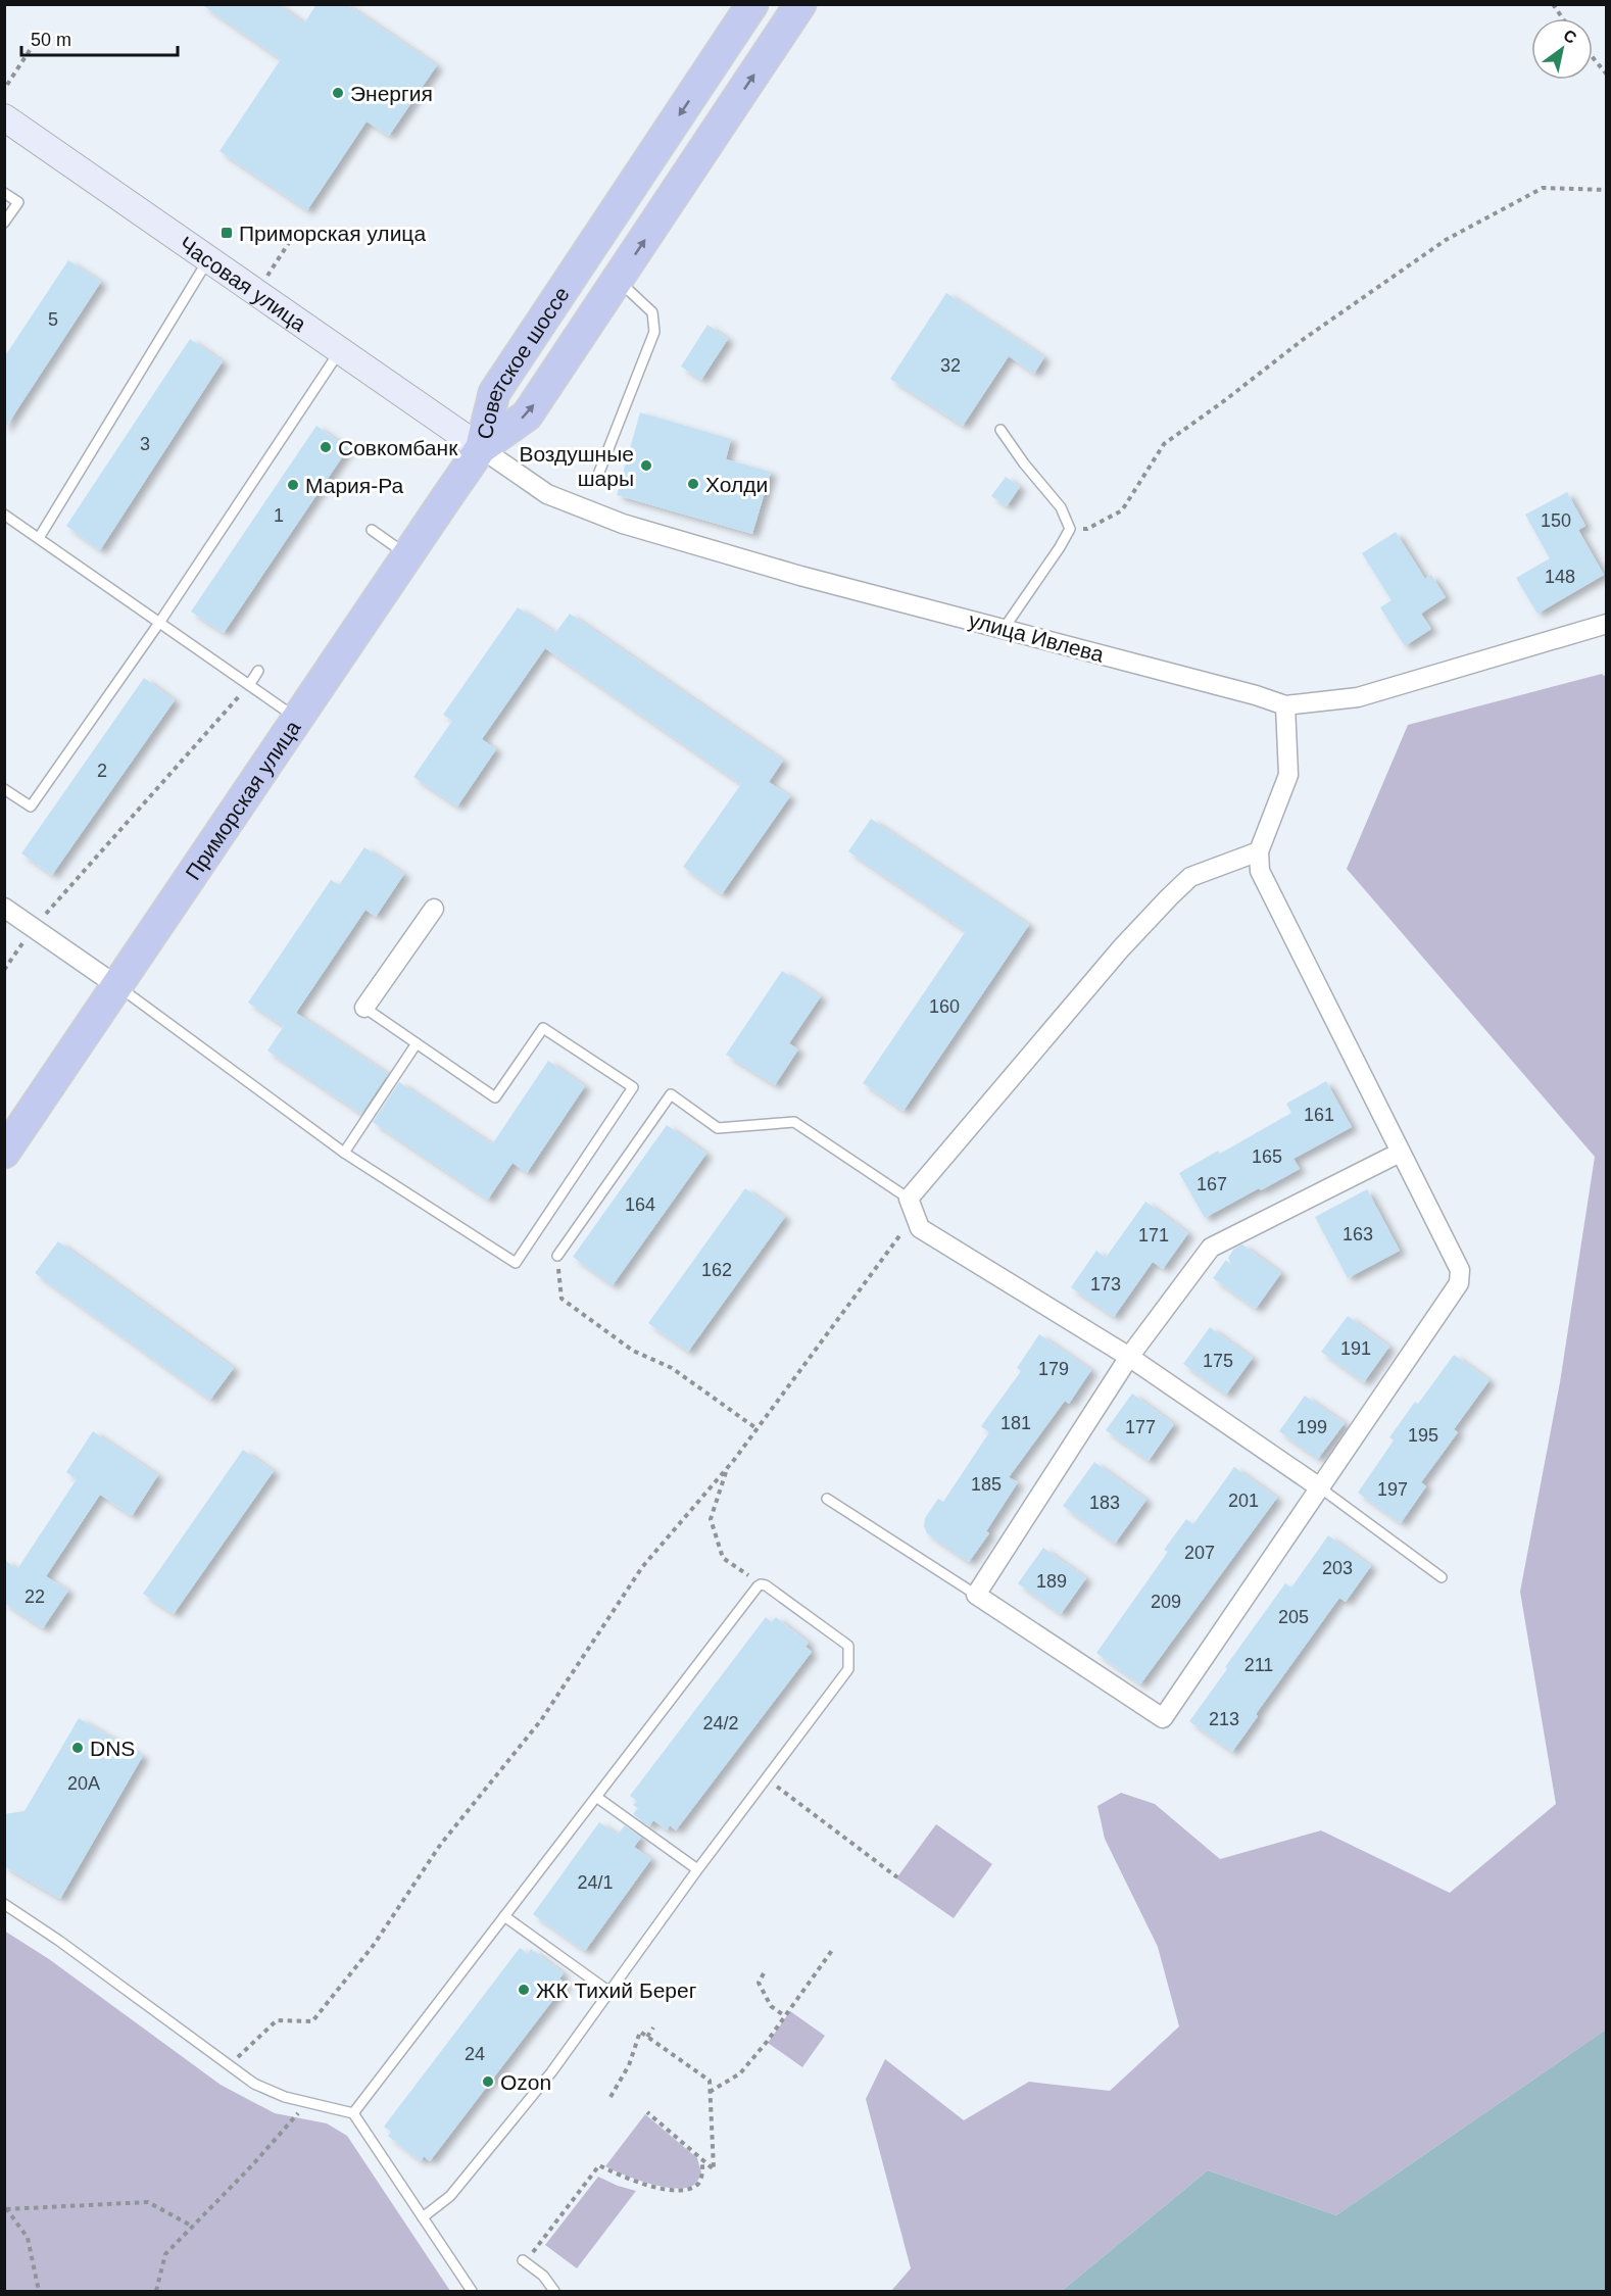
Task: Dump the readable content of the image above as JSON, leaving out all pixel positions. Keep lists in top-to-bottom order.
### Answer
{
  "streets": {
    "highway": ["Советское шоссе", "Приморская улица"],
    "main road": ["Часовая улица"],
    "street": ["улица Ивлева"]
  },
  "crossings": [
    ["Часовая улица", "Советское шоссе"],
    ["Часовая улица", "улица Ивлева"],
    ["Часовая улица", "Приморская улица"],
    ["Советское шоссе", "улица Ивлева"],
    ["Советское шоссе", "Приморская улица"],
    ["улица Ивлева", "Приморская улица"]
  ],
  "places": {
    "other": [
      "Энергия",
      "Совкомбанк",
      "Воздушные шары",
      "Холди",
      "Мария-Ра",
      "DNS",
      "ЖК Тихий Берег",
      "Ozon"
    ],
    "transit": ["Приморская улица"]
  },
  "house_numbers": [
    "5",
    "32",
    "3",
    "1",
    "150",
    "148",
    "2",
    "160",
    "161",
    "165",
    "167",
    "164",
    "163",
    "171",
    "162",
    "173",
    "191",
    "175",
    "179",
    "181",
    "177",
    "199",
    "195",
    "185",
    "197",
    "201",
    "183",
    "207",
    "203",
    "189",
    "22",
    "209",
    "205",
    "211",
    "213",
    "24/2",
    "20А",
    "24/1",
    "24"
  ],
  "scale_bar": "50 m",
  "north": "top right"
}
